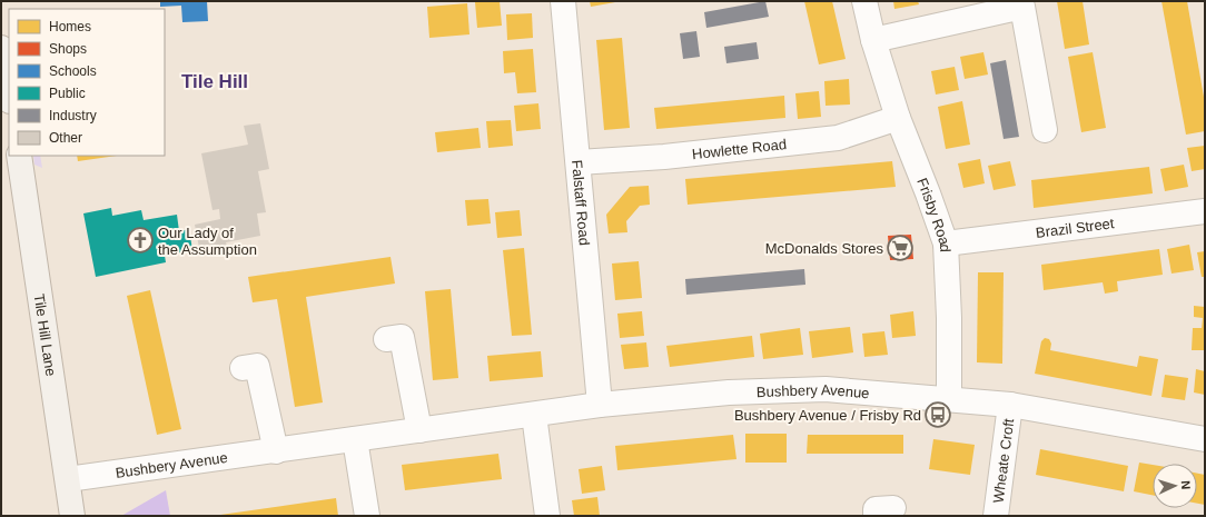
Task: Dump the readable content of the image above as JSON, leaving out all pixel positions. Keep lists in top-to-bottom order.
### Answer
{
  "streets": {
    "main road": ["Tile Hill Lane"],
    "street": [
      "Howlette Road",
      "Falstaff Road",
      "Frisby Road",
      "Brazil Street",
      "Bushbery Avenue",
      "Wheate Croft"
    ]
  },
  "crossings": [
    ["Howlette Road", "Falstaff Road"],
    ["Howlette Road", "Frisby Road"],
    ["Falstaff Road", "Bushbery Avenue"],
    ["Frisby Road", "Brazil Street"],
    ["Frisby Road", "Bushbery Avenue"],
    ["Tile Hill Lane", "Bushbery Avenue"],
    ["Bushbery Avenue", "Wheate Croft"]
  ],
  "districts": ["Tile Hill"],
  "places": {
    "church": ["Our Lady of the Assumption"],
    "supermarket": ["McDonalds Stores"],
    "bus stop": ["Bushbery Avenue / Frisby Rd"]
  },
  "legend": [
    "Homes",
    "Shops",
    "Schools",
    "Public",
    "Industry",
    "Other"
  ],
  "north": "right"
}
